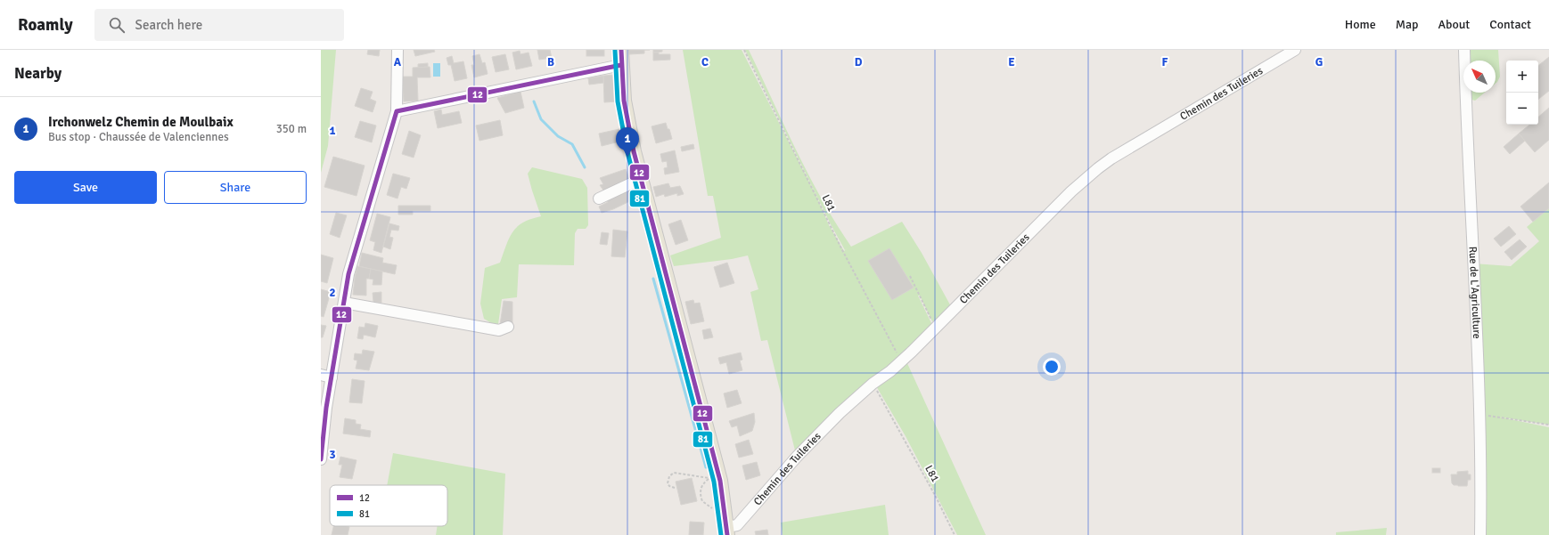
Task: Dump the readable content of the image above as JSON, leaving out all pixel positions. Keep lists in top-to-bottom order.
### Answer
{
  "streets": {
    "street": ["Chemin des Tuileries", "Rue de L'Agriculture"],
    "path": ["L81"]
  },
  "crossings": [
    ["Chemin des Tuileries", "L81"]
  ],
  "lines": ["transit line 12", "transit line 81"],
  "legend": ["12", "81"],
  "north": "top left",
  "page": {
    "header": "Roamly",
    "search": "Search here",
    "nav": [
      "Home",
      "Map",
      "About",
      "Contact"
    ],
    "heading": "Nearby",
    "map_buttons": ["+", "−"],
    "list": [
      {
        "mark": "1",
        "name": "Irchonwelz Chemin de Moulbaix",
        "note": "Bus stop · Chaussée de Valenciennes",
        "value": "350 m"
      }
    ],
    "pins": "1",
    "buttons": ["Save", "Share"]
  },
  "grid": {
    "columns": [
      "A",
      "B",
      "C",
      "D",
      "E",
      "F",
      "G"
    ],
    "rows": ["1", "2", "3"]
  }
}
